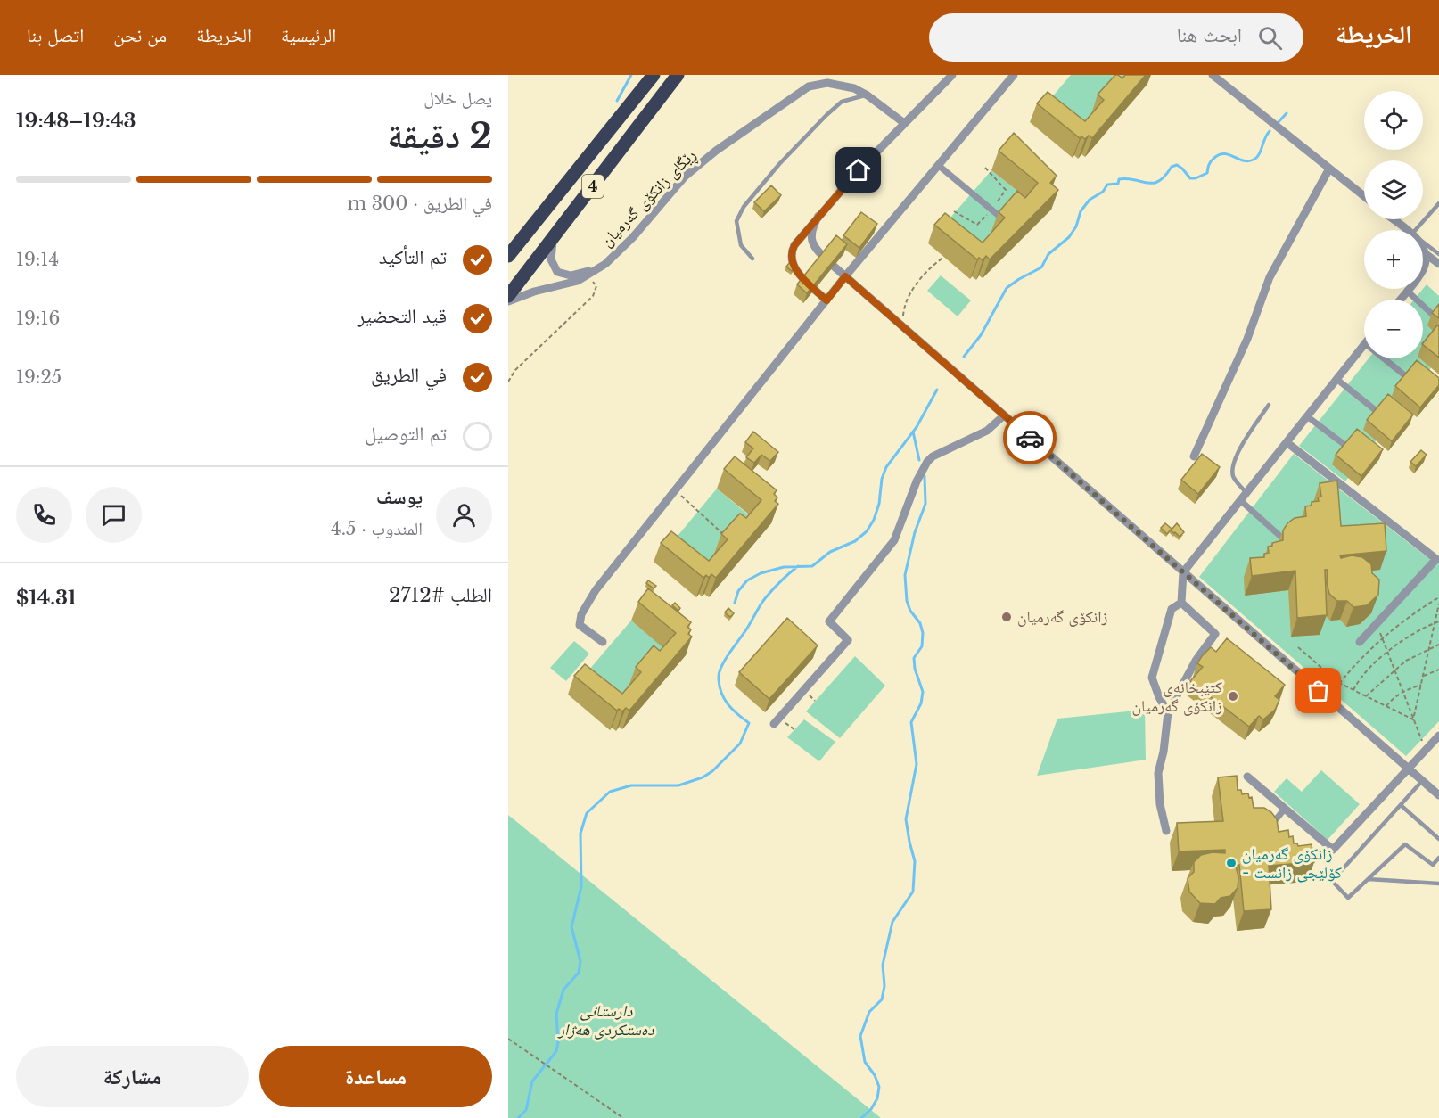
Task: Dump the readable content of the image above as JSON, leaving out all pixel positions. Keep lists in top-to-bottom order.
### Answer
{
  "streets": {
    "highway": ["4"],
    "street": ["ڕێگای زانکۆی گەرمیان"]
  },
  "parks": ["دارستانی دەستکردی هەژار"],
  "places": ["زانکۆی گەرمیان", "کتێبخانەی زانکۆی گەرمیان", "زانکۆی گەرمیان - کۆلێجی زانست"],
  "page": {
    "header": "الخريطة",
    "search": "ابحث هنا",
    "nav": [
      "الرئيسية",
      "الخريطة",
      "من نحن",
      "اتصل بنا"
    ],
    "heading": ["2 دقيقة", "يصل خلال", "19:43–19:48"],
    "panel": [
      "يوسف",
      "المندوب · 4.5",
      "الطلب #2712",
      "$14.31"
    ],
    "map_buttons": ["+", "−"],
    "bar": "في الطريق · 300 m",
    "list": [
      ["تم التأكيد", "19:14"],
      ["قيد التحضير", "19:16"],
      ["في الطريق", "19:25"],
      "تم التوصيل"
    ],
    "buttons": ["مساعدة", "مشاركة"]
  }
}
